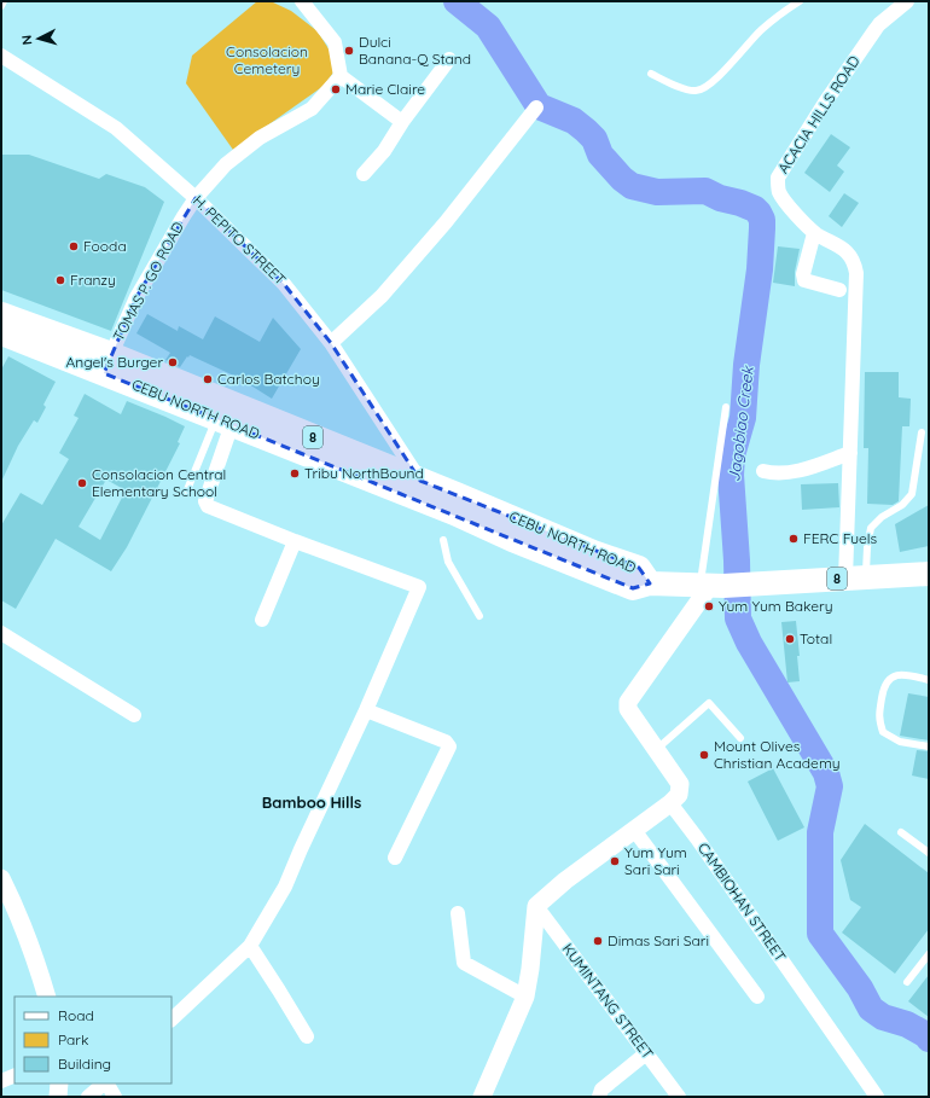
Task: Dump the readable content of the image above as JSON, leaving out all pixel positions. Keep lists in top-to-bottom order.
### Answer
{
  "streets": {
    "main road": ["CEBU NORTH ROAD", "8"],
    "street": [
      "ACACIA HILLS ROAD",
      "H. PEPITO STREET",
      "TOMAS P. GO ROAD",
      "CAMBIOHAN STREET",
      "KUMINTANG STREET"
    ]
  },
  "crossings": [
    ["ACACIA HILLS ROAD", "8"],
    ["H. PEPITO STREET", "TOMAS P. GO ROAD"],
    ["H. PEPITO STREET", "CEBU NORTH ROAD"],
    ["TOMAS P. GO ROAD", "CEBU NORTH ROAD"],
    ["CEBU NORTH ROAD", "8"]
  ],
  "districts": ["Bamboo Hills"],
  "water": ["Jagobiao Creek"],
  "parks": ["Consolacion Cemetery"],
  "places": [
    "Dulci Banana-Q Stand",
    "Marie Claire",
    "Fooda",
    "Franzy",
    "Angel's Burger",
    "Carlos Batchoy",
    "Tribu NorthBound",
    "Consolacion Central Elementary School",
    "FERC Fuels",
    "Yum Yum Bakery",
    "Total",
    "Mount Olives Christian Academy",
    "Yum Yum Sari Sari",
    "Dimas Sari Sari"
  ],
  "legend": ["Road", "Park", "Building"],
  "north": "left"
}
